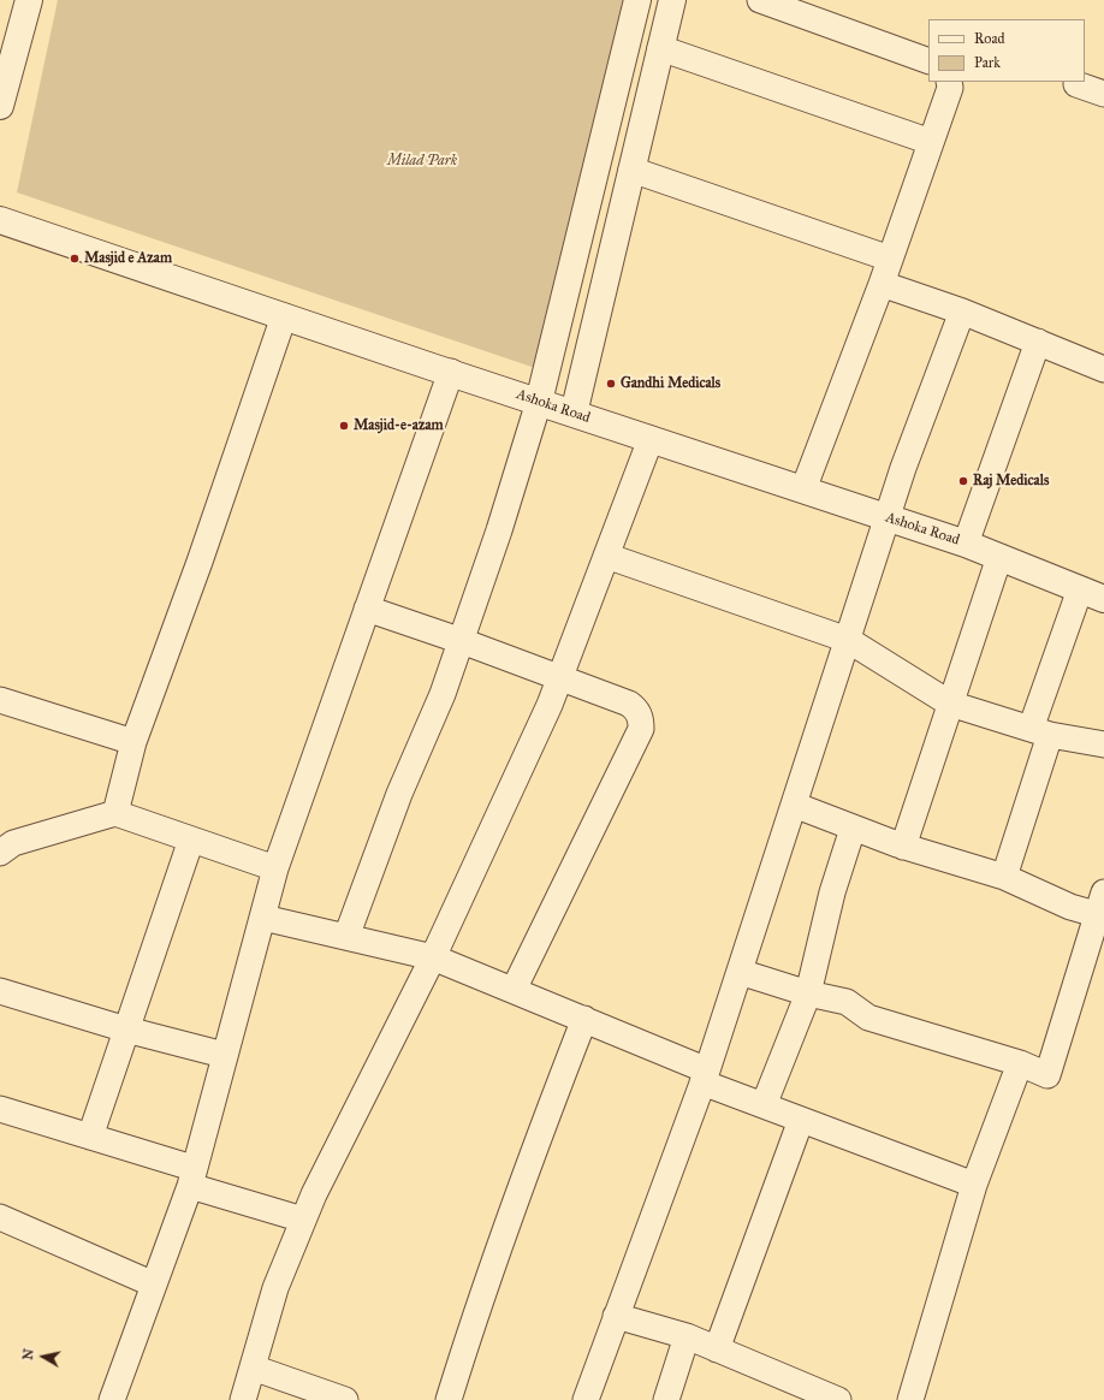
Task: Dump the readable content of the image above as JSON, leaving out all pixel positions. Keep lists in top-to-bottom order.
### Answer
{
  "streets": {
    "street": ["Ashoka Road"]
  },
  "parks": ["Milad Park"],
  "places": [
    "Masjid e Azam",
    "Gandhi Medicals",
    "Masjid-e-azam",
    "Raj Medicals"
  ],
  "legend": ["Road", "Park"],
  "north": "left"
}
